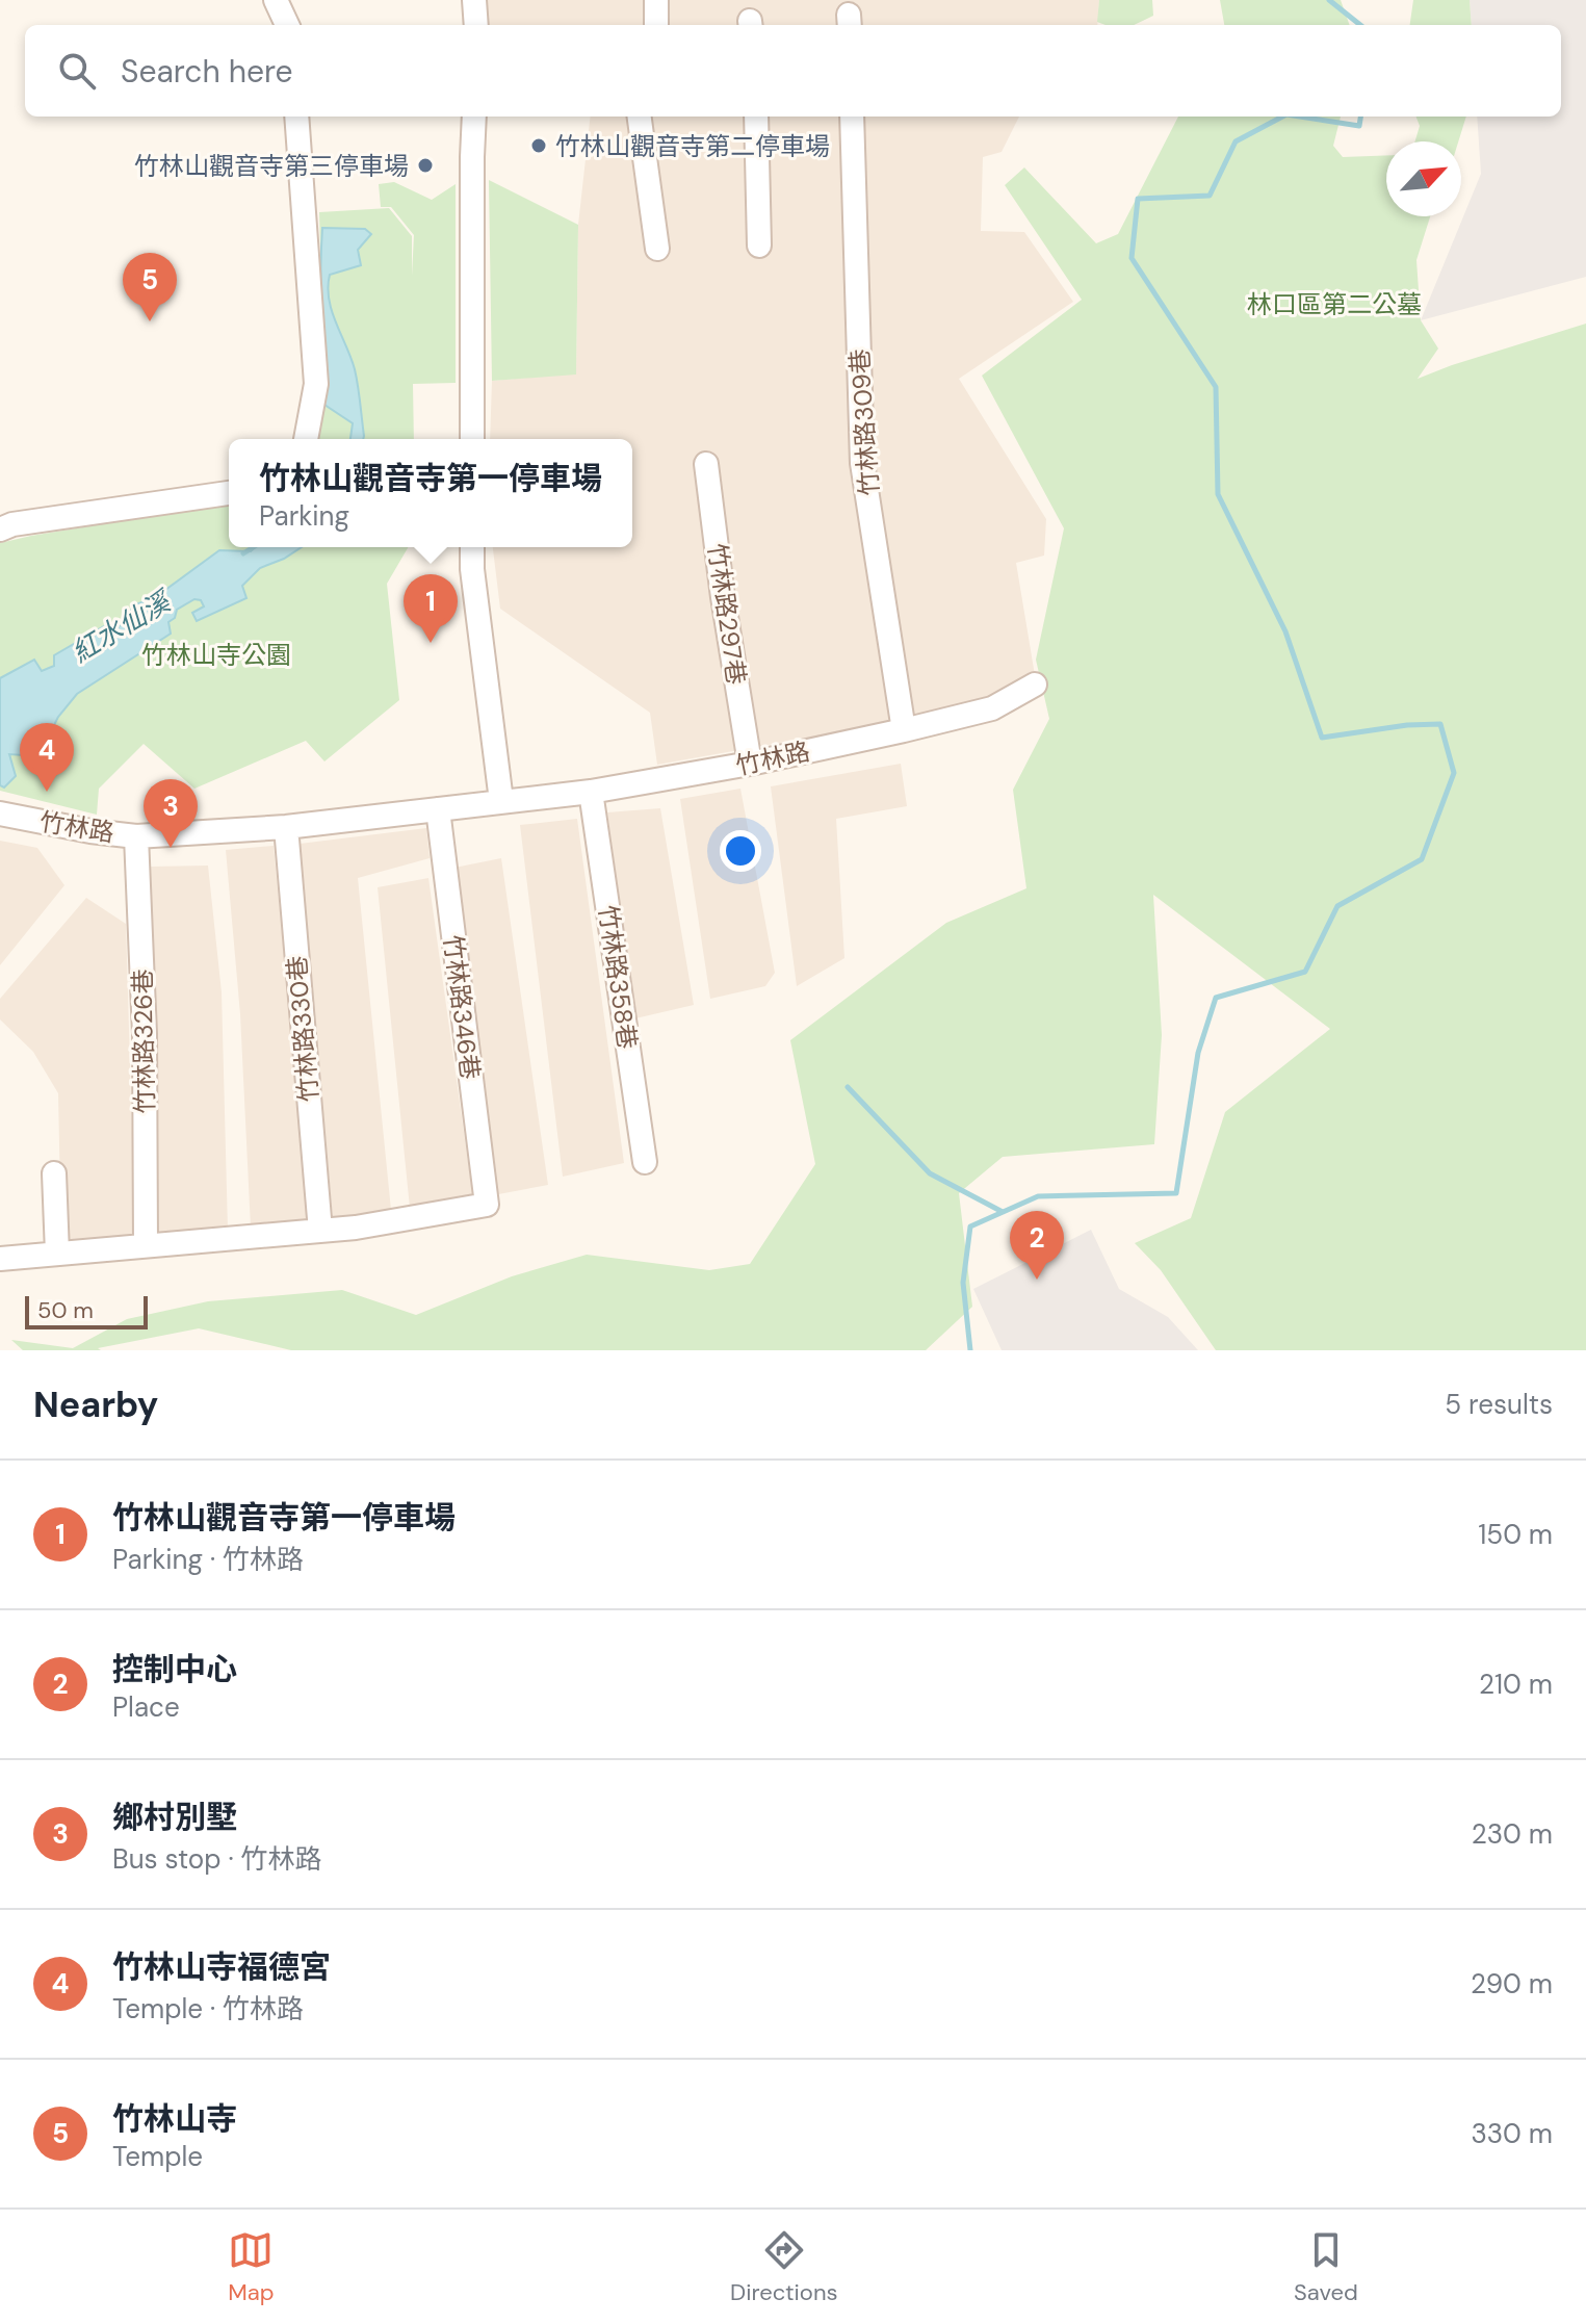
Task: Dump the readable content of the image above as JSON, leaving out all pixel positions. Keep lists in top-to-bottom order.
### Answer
{
  "streets": {
    "street": [
      "竹林路309巷",
      "竹林路297巷",
      "竹林路",
      "竹林路358巷",
      "竹林路346巷",
      "竹林路330巷",
      "竹林路326巷"
    ]
  },
  "crossings": [
    ["竹林路309巷", "竹林路"],
    ["竹林路297巷", "竹林路"],
    ["竹林路", "竹林路358巷"],
    ["竹林路", "竹林路346巷"],
    ["竹林路", "竹林路330巷"],
    ["竹林路", "竹林路326巷"],
    ["竹林路346巷", "竹林路330巷"]
  ],
  "water": ["紅水仙溪"],
  "parks": ["林口區第二公墓", "竹林山寺公園"],
  "places": ["竹林山觀音寺第二停車場", "竹林山觀音寺第三停車場"],
  "scale_bar": "50 m",
  "north": "top right",
  "page": {
    "search": "Search here",
    "pins": [
      "5",
      "1",
      "4",
      "3",
      "2"
    ],
    "popup": ["竹林山觀音寺第一停車場", "Parking"],
    "scale": "50 m",
    "heading": ["Nearby", "5 results"],
    "list": [
      {
        "mark": "1",
        "name": "竹林山觀音寺第一停車場",
        "note": "Parking · 竹林路",
        "value": "150 m"
      },
      {
        "mark": "2",
        "name": "控制中心",
        "note": "Place",
        "value": "210 m"
      },
      {
        "mark": "3",
        "name": "鄉村別墅",
        "note": "Bus stop · 竹林路",
        "value": "230 m"
      },
      {
        "mark": "4",
        "name": "竹林山寺福德宮",
        "note": "Temple · 竹林路",
        "value": "290 m"
      },
      {
        "mark": "5",
        "name": "竹林山寺",
        "note": "Temple",
        "value": "330 m"
      }
    ],
    "nav": ["Map", "Directions", "Saved"]
  }
}
